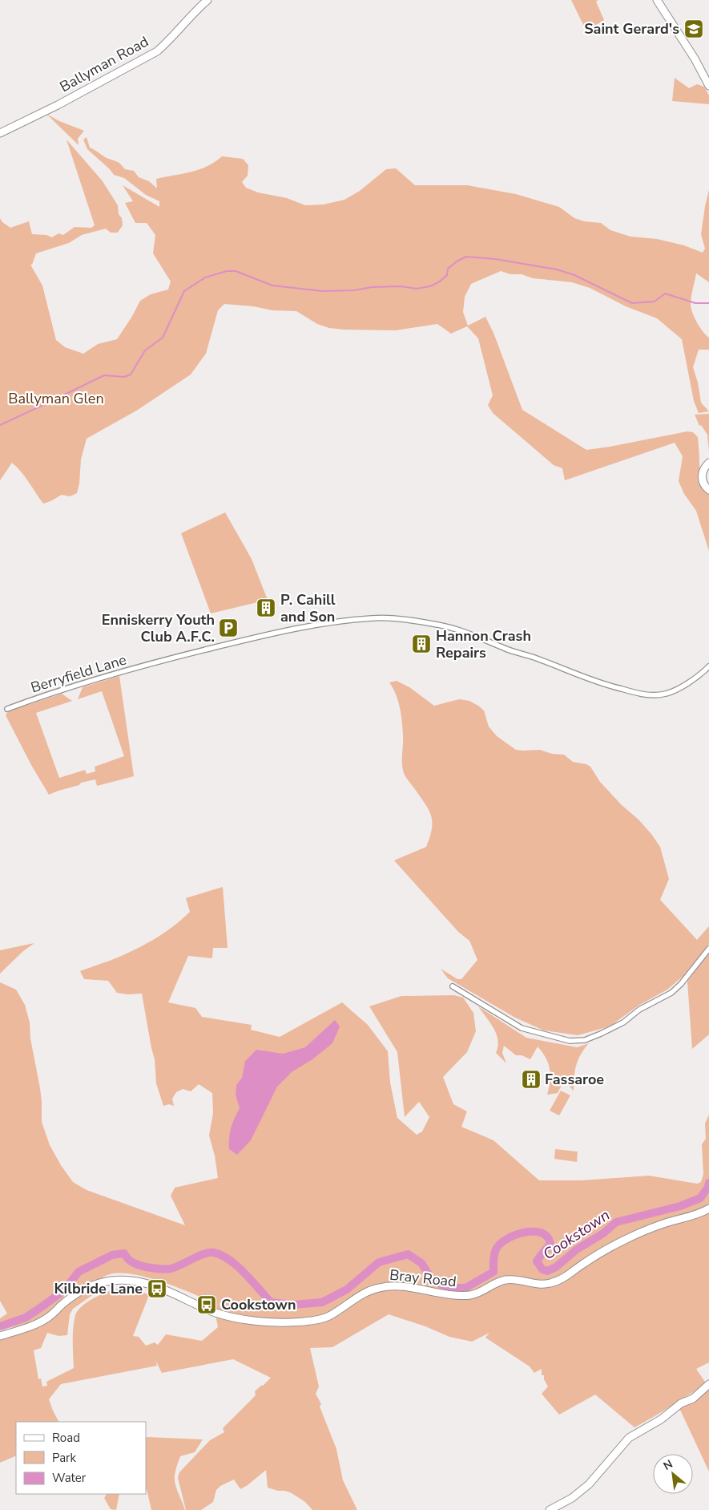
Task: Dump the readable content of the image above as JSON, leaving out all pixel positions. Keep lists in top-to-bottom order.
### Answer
{
  "streets": {
    "main road": ["Ballyman Road", "Bray Road"],
    "street": ["Berryfield Lane"]
  },
  "water": ["Cookstown"],
  "parks": ["Ballyman Glen"],
  "places": {
    "school or university": ["Saint Gerard's"],
    "building": ["P. Cahill and Son", "Hannon Crash Repairs", "Fassaroe"],
    "parking": ["Enniskerry Youth Club A.F.C."],
    "bus stop": ["Kilbride Lane", "Cookstown"]
  },
  "legend": ["Road", "Park", "Water"],
  "north": "top left"
}
